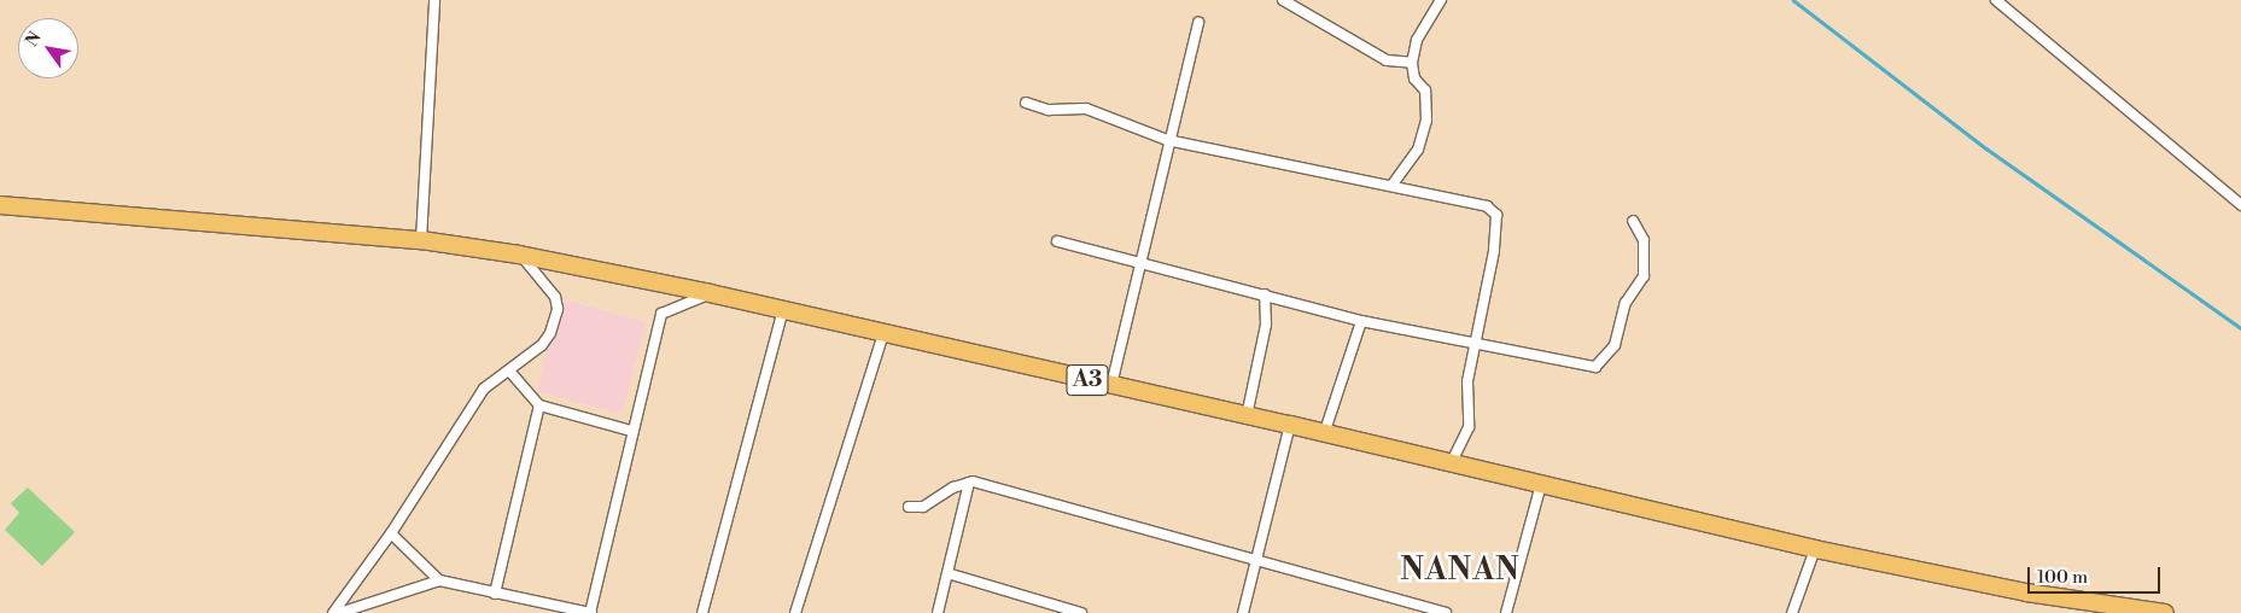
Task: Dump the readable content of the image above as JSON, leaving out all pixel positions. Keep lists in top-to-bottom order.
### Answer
{
  "streets": {
    "highway": ["A3"]
  },
  "districts": ["NANAN"],
  "scale_bar": "100 m",
  "north": "top left"
}
